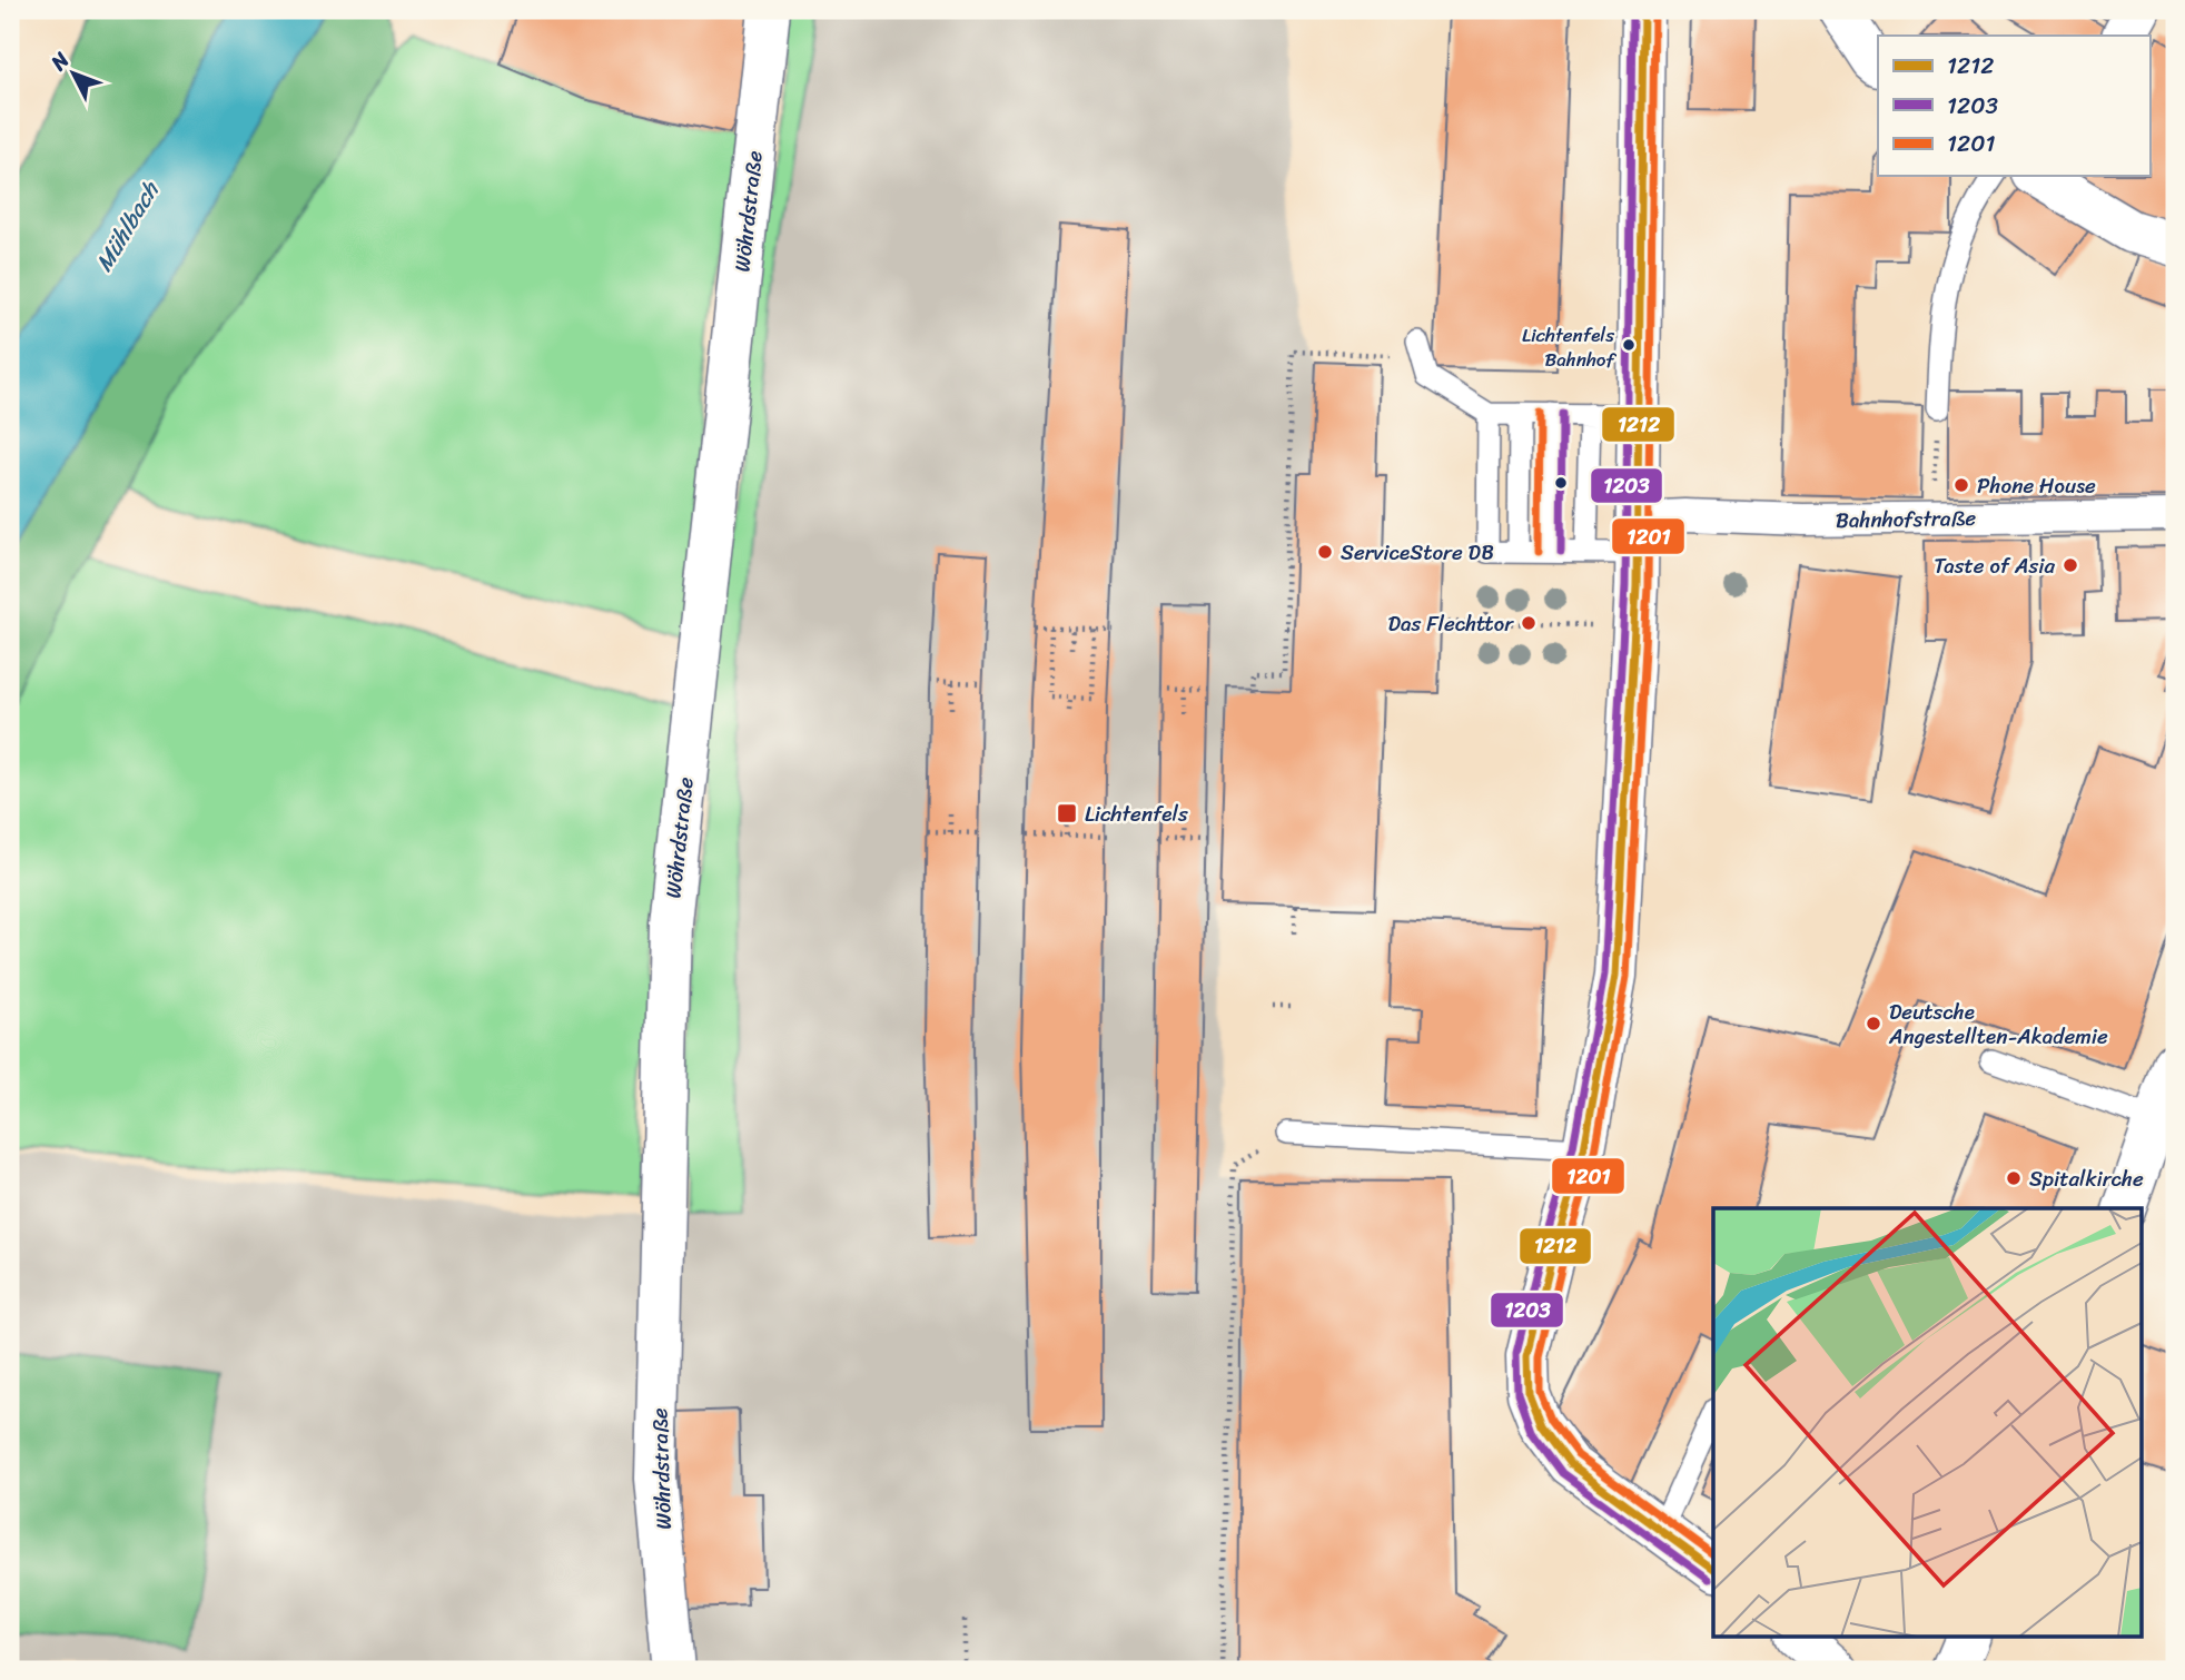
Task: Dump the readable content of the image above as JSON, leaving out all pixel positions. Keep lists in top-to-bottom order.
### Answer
{
  "streets": {
    "street": ["Wöhrdstraße", "Bahnhofstraße"]
  },
  "water": ["Mühlbach"],
  "places": {
    "other": [
      "Lichtenfels Bahnhof",
      "Phone House",
      "ServiceStore DB",
      "Taste of Asia",
      "Das Flechttor",
      "Deutsche Angestellten-Akademie",
      "Spitalkirche"
    ],
    "transit": ["Lichtenfels"]
  },
  "lines": ["transit line 1212", "transit line 1203", "transit line 1201"],
  "legend": ["1212", "1203", "1201"],
  "north": "top left"
}
